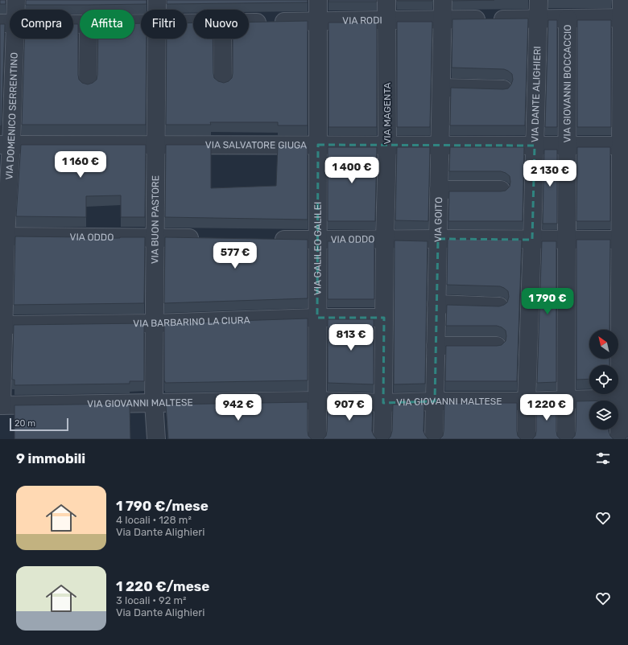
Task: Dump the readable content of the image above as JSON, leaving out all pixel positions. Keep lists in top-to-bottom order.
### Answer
{
  "streets": {
    "street": [
      "VIA RODI",
      "VIA GIOVANNI BOCCACCIO",
      "VIA DANTE ALIGHIERI",
      "VIA MAGENTA",
      "VIA DOMENICO SERRENTINO",
      "VIA SALVATORE GIUGA",
      "VIA BUON PASTORE",
      "VIA GOITO",
      "VIA ODDO",
      "VIA GALILEO GALILEI",
      "VIA BARBARINO LA CIURA",
      "VIA GIOVANNI MALTESE"
    ]
  },
  "crossings": [
    ["VIA RODI", "VIA GIOVANNI BOCCACCIO"],
    ["VIA RODI", "VIA DANTE ALIGHIERI"],
    ["VIA RODI", "VIA MAGENTA"],
    ["VIA RODI", "VIA DOMENICO SERRENTINO"],
    ["VIA RODI", "VIA GOITO"],
    ["VIA RODI", "VIA GALILEO GALILEI"],
    ["VIA GIOVANNI BOCCACCIO", "VIA SALVATORE GIUGA"],
    ["VIA GIOVANNI BOCCACCIO", "VIA ODDO"],
    ["VIA GIOVANNI BOCCACCIO", "VIA GIOVANNI MALTESE"],
    ["VIA DANTE ALIGHIERI", "VIA SALVATORE GIUGA"],
    ["VIA DANTE ALIGHIERI", "VIA ODDO"],
    ["VIA DANTE ALIGHIERI", "VIA GIOVANNI MALTESE"],
    ["VIA MAGENTA", "VIA SALVATORE GIUGA"],
    ["VIA MAGENTA", "VIA ODDO"],
    ["VIA MAGENTA", "VIA BARBARINO LA CIURA"],
    ["VIA MAGENTA", "VIA GIOVANNI MALTESE"],
    ["VIA DOMENICO SERRENTINO", "VIA SALVATORE GIUGA"],
    ["VIA DOMENICO SERRENTINO", "VIA ODDO"],
    ["VIA DOMENICO SERRENTINO", "VIA BARBARINO LA CIURA"],
    ["VIA DOMENICO SERRENTINO", "VIA GIOVANNI MALTESE"],
    ["VIA SALVATORE GIUGA", "VIA BUON PASTORE"],
    ["VIA SALVATORE GIUGA", "VIA GOITO"],
    ["VIA SALVATORE GIUGA", "VIA GALILEO GALILEI"],
    ["VIA BUON PASTORE", "VIA ODDO"],
    ["VIA BUON PASTORE", "VIA BARBARINO LA CIURA"],
    ["VIA BUON PASTORE", "VIA GIOVANNI MALTESE"],
    ["VIA GOITO", "VIA ODDO"],
    ["VIA GOITO", "VIA GIOVANNI MALTESE"],
    ["VIA ODDO", "VIA GALILEO GALILEI"],
    ["VIA GALILEO GALILEI", "VIA BARBARINO LA CIURA"],
    ["VIA GALILEO GALILEI", "VIA GIOVANNI MALTESE"]
  ],
  "scale_bar": "20 m",
  "north": "top left",
  "page": {
    "chip": [
      "Compra",
      "Affitta",
      "Filtri",
      "Nuovo"
    ],
    "price": [
      "1 160 €",
      "1 400 €",
      "2 130 €",
      "577 €",
      "1 790 €",
      "813 €",
      "942 €",
      "907 €",
      "1 220 €"
    ],
    "scale": "20 m",
    "heading": "9 immobili",
    "list": [
      {
        "name": "1 790 €/mese",
        "note": "4 locali · 128 m² · Via Dante Alighieri"
      },
      {
        "name": "1 220 €/mese",
        "note": "3 locali · 92 m² · Via Dante Alighieri"
      }
    ]
  }
}
